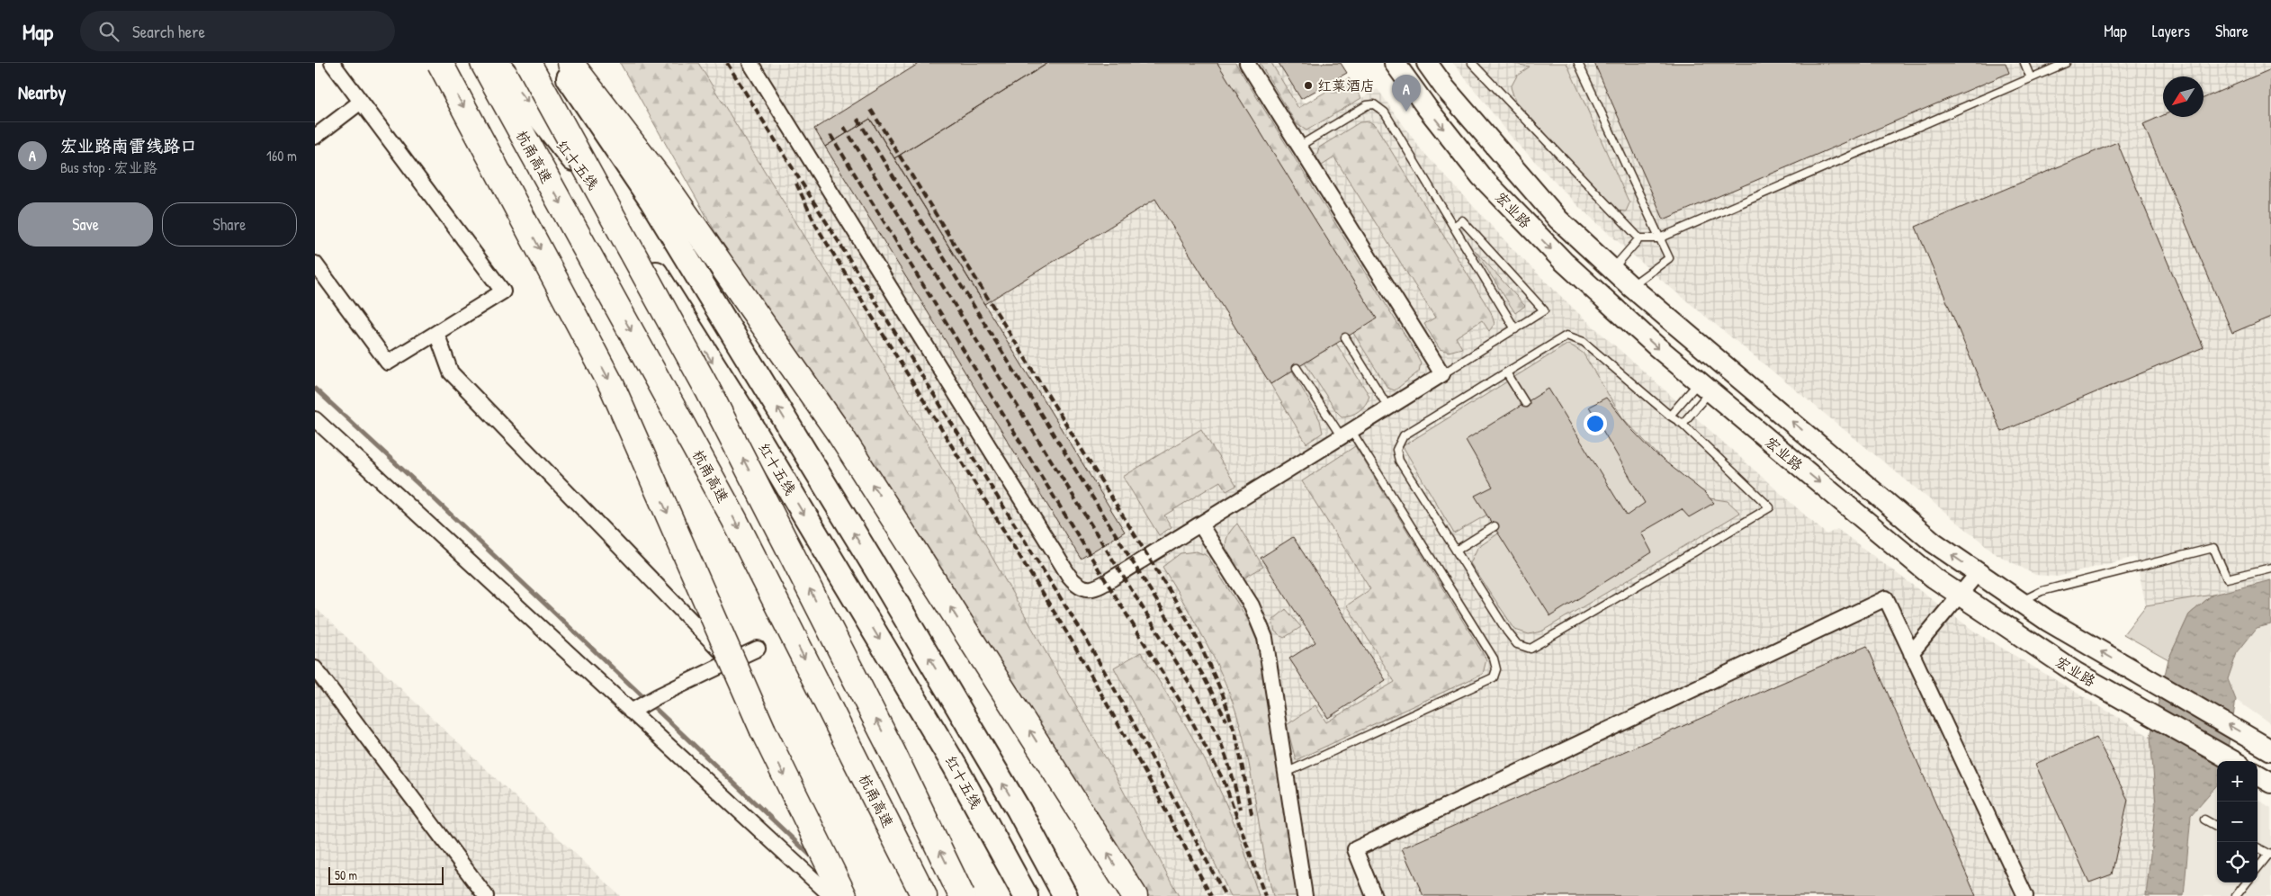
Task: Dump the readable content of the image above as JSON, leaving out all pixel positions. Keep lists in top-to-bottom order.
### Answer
{
  "streets": {
    "highway": ["杭甬高速"],
    "main road": ["红十五线"],
    "street": ["宏业路"]
  },
  "places": ["红莱酒店"],
  "scale_bar": "50 m",
  "north": "bottom left",
  "page": {
    "header": "Map",
    "search": "Search here",
    "nav": ["Map", "Layers", "Share"],
    "heading": "Nearby",
    "pins": "A",
    "list": [
      {
        "mark": "A",
        "name": "宏业路南雷线路口",
        "note": "Bus stop · 宏业路",
        "value": "160 m"
      }
    ],
    "buttons": ["Save", "Share"],
    "map_buttons": ["+", "−"],
    "scale": "50 m"
  }
}
